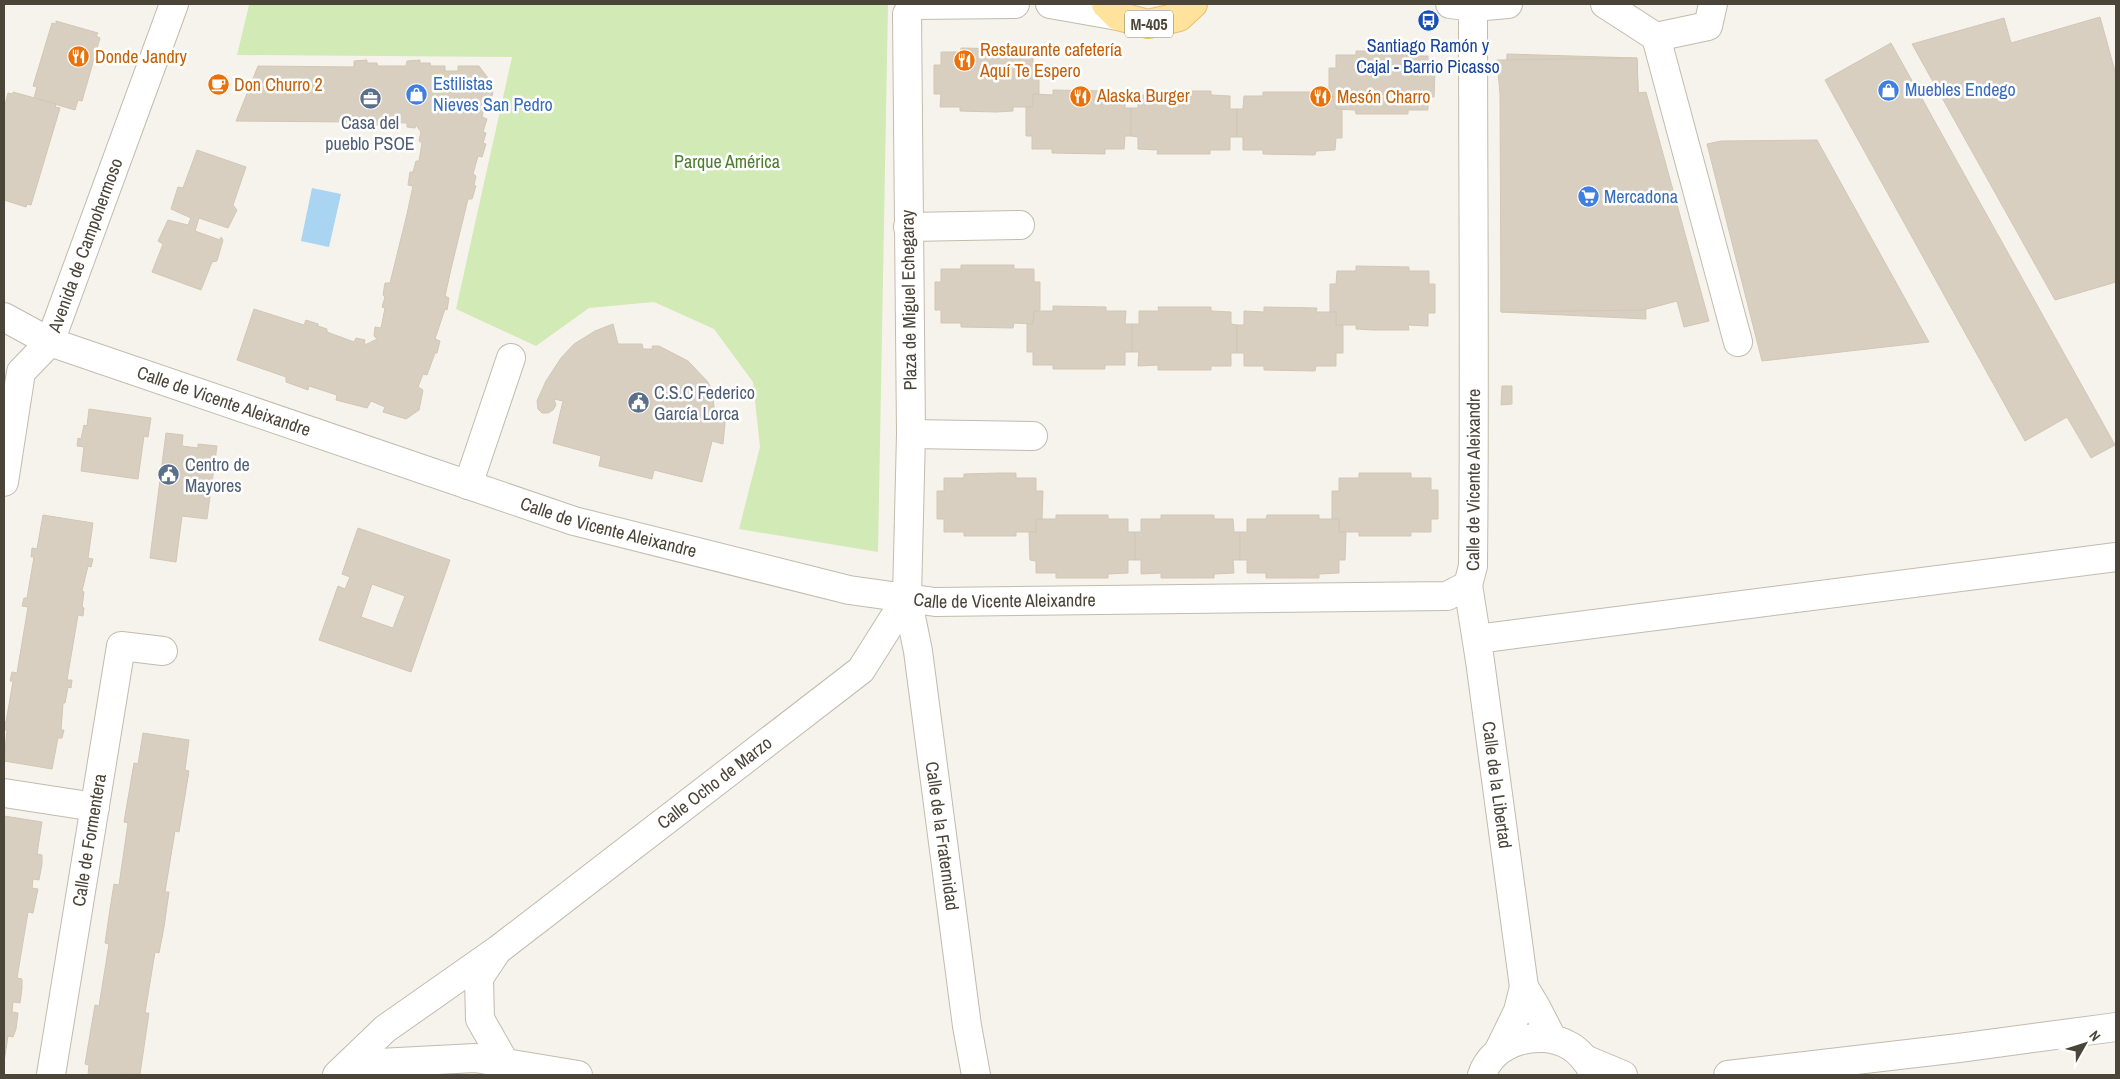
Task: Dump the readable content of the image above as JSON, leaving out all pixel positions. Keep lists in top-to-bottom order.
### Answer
{
  "streets": {
    "main road": ["M-405"],
    "street": [
      "Avenida de Campohermoso",
      "Plaza de Miguel Echegaray",
      "Calle de Vicente Aleixandre",
      "Calle Ocho de Marzo",
      "Calle de la Libertad",
      "Calle de la Fraternidad",
      "Calle de Formentera"
    ]
  },
  "crossings": [
    ["Avenida de Campohermoso", "Calle de Vicente Aleixandre"],
    ["Plaza de Miguel Echegaray", "Calle de Vicente Aleixandre"],
    ["Plaza de Miguel Echegaray", "Calle Ocho de Marzo"],
    ["Plaza de Miguel Echegaray", "Calle de la Fraternidad"],
    ["Calle de Vicente Aleixandre", "Calle Ocho de Marzo"],
    ["Calle de Vicente Aleixandre", "Calle de la Libertad"],
    ["Calle de Vicente Aleixandre", "Calle de la Fraternidad"],
    ["Calle Ocho de Marzo", "Calle de la Fraternidad"]
  ],
  "parks": ["Parque América"],
  "places": {
    "bus stop": ["Santiago Ramón y Cajal - Barrio Picasso"],
    "restaurant": [
      "Donde Jandry",
      "Restaurante cafetería Aquí Te Espero",
      "Alaska Burger",
      "Mesón Charro"
    ],
    "cafe": ["Don Churro 2"],
    "shop": ["Muebles Endego", "Estilistas Nieves San Pedro"],
    "office": ["Casa del pueblo PSOE"],
    "supermarket": ["Mercadona"],
    "public building": ["C.S.C Federico García Lorca", "Centro de Mayores"]
  },
  "north": "top right"
}
